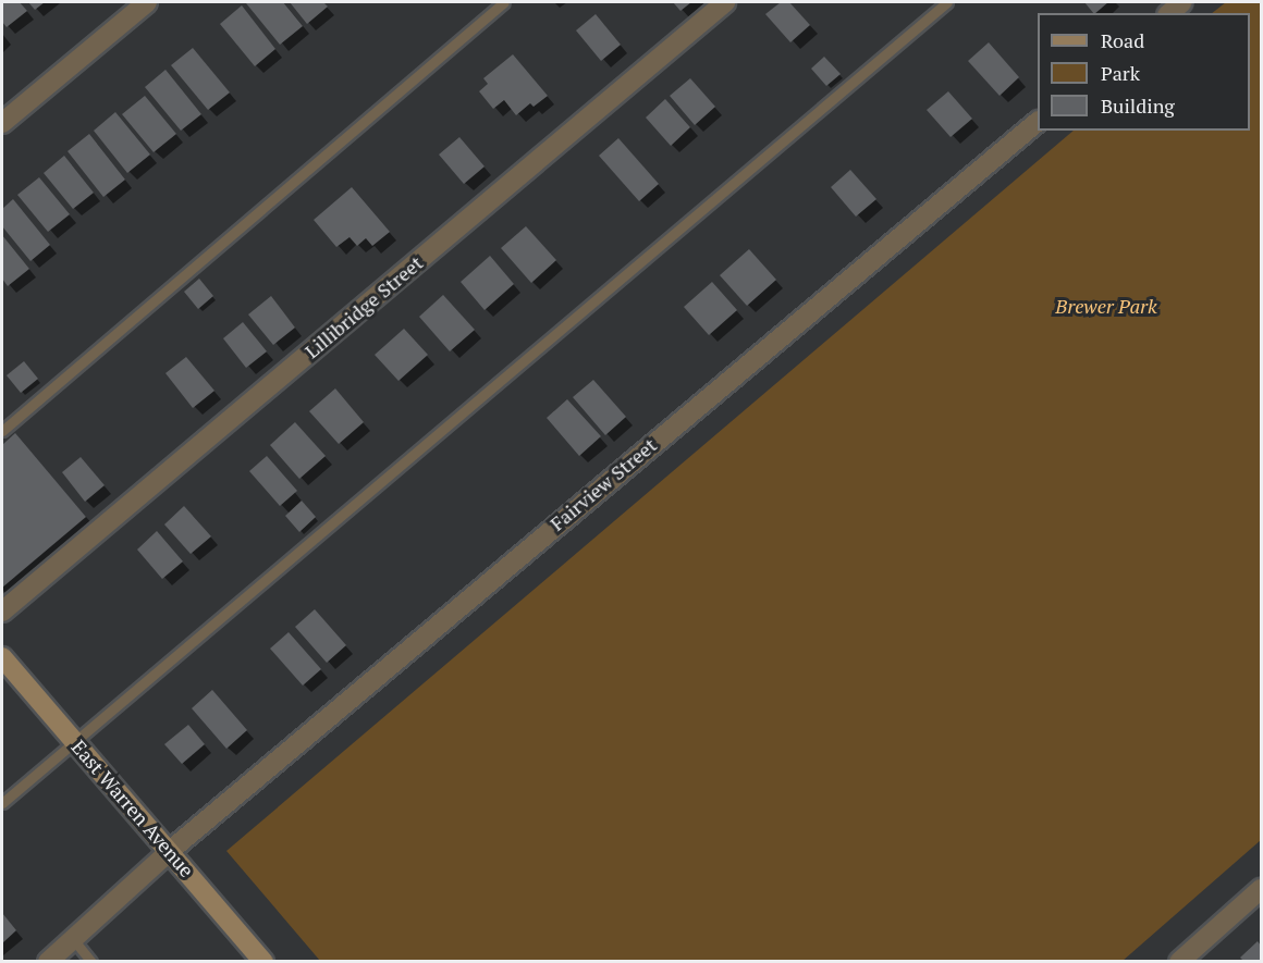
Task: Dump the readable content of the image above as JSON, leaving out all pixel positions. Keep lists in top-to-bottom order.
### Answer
{
  "streets": {
    "main road": ["East Warren Avenue"],
    "street": ["Lillibridge Street", "Fairview Street"]
  },
  "crossings": [
    ["Fairview Street", "East Warren Avenue"]
  ],
  "parks": ["Brewer Park"],
  "legend": ["Road", "Park", "Building"]
}
